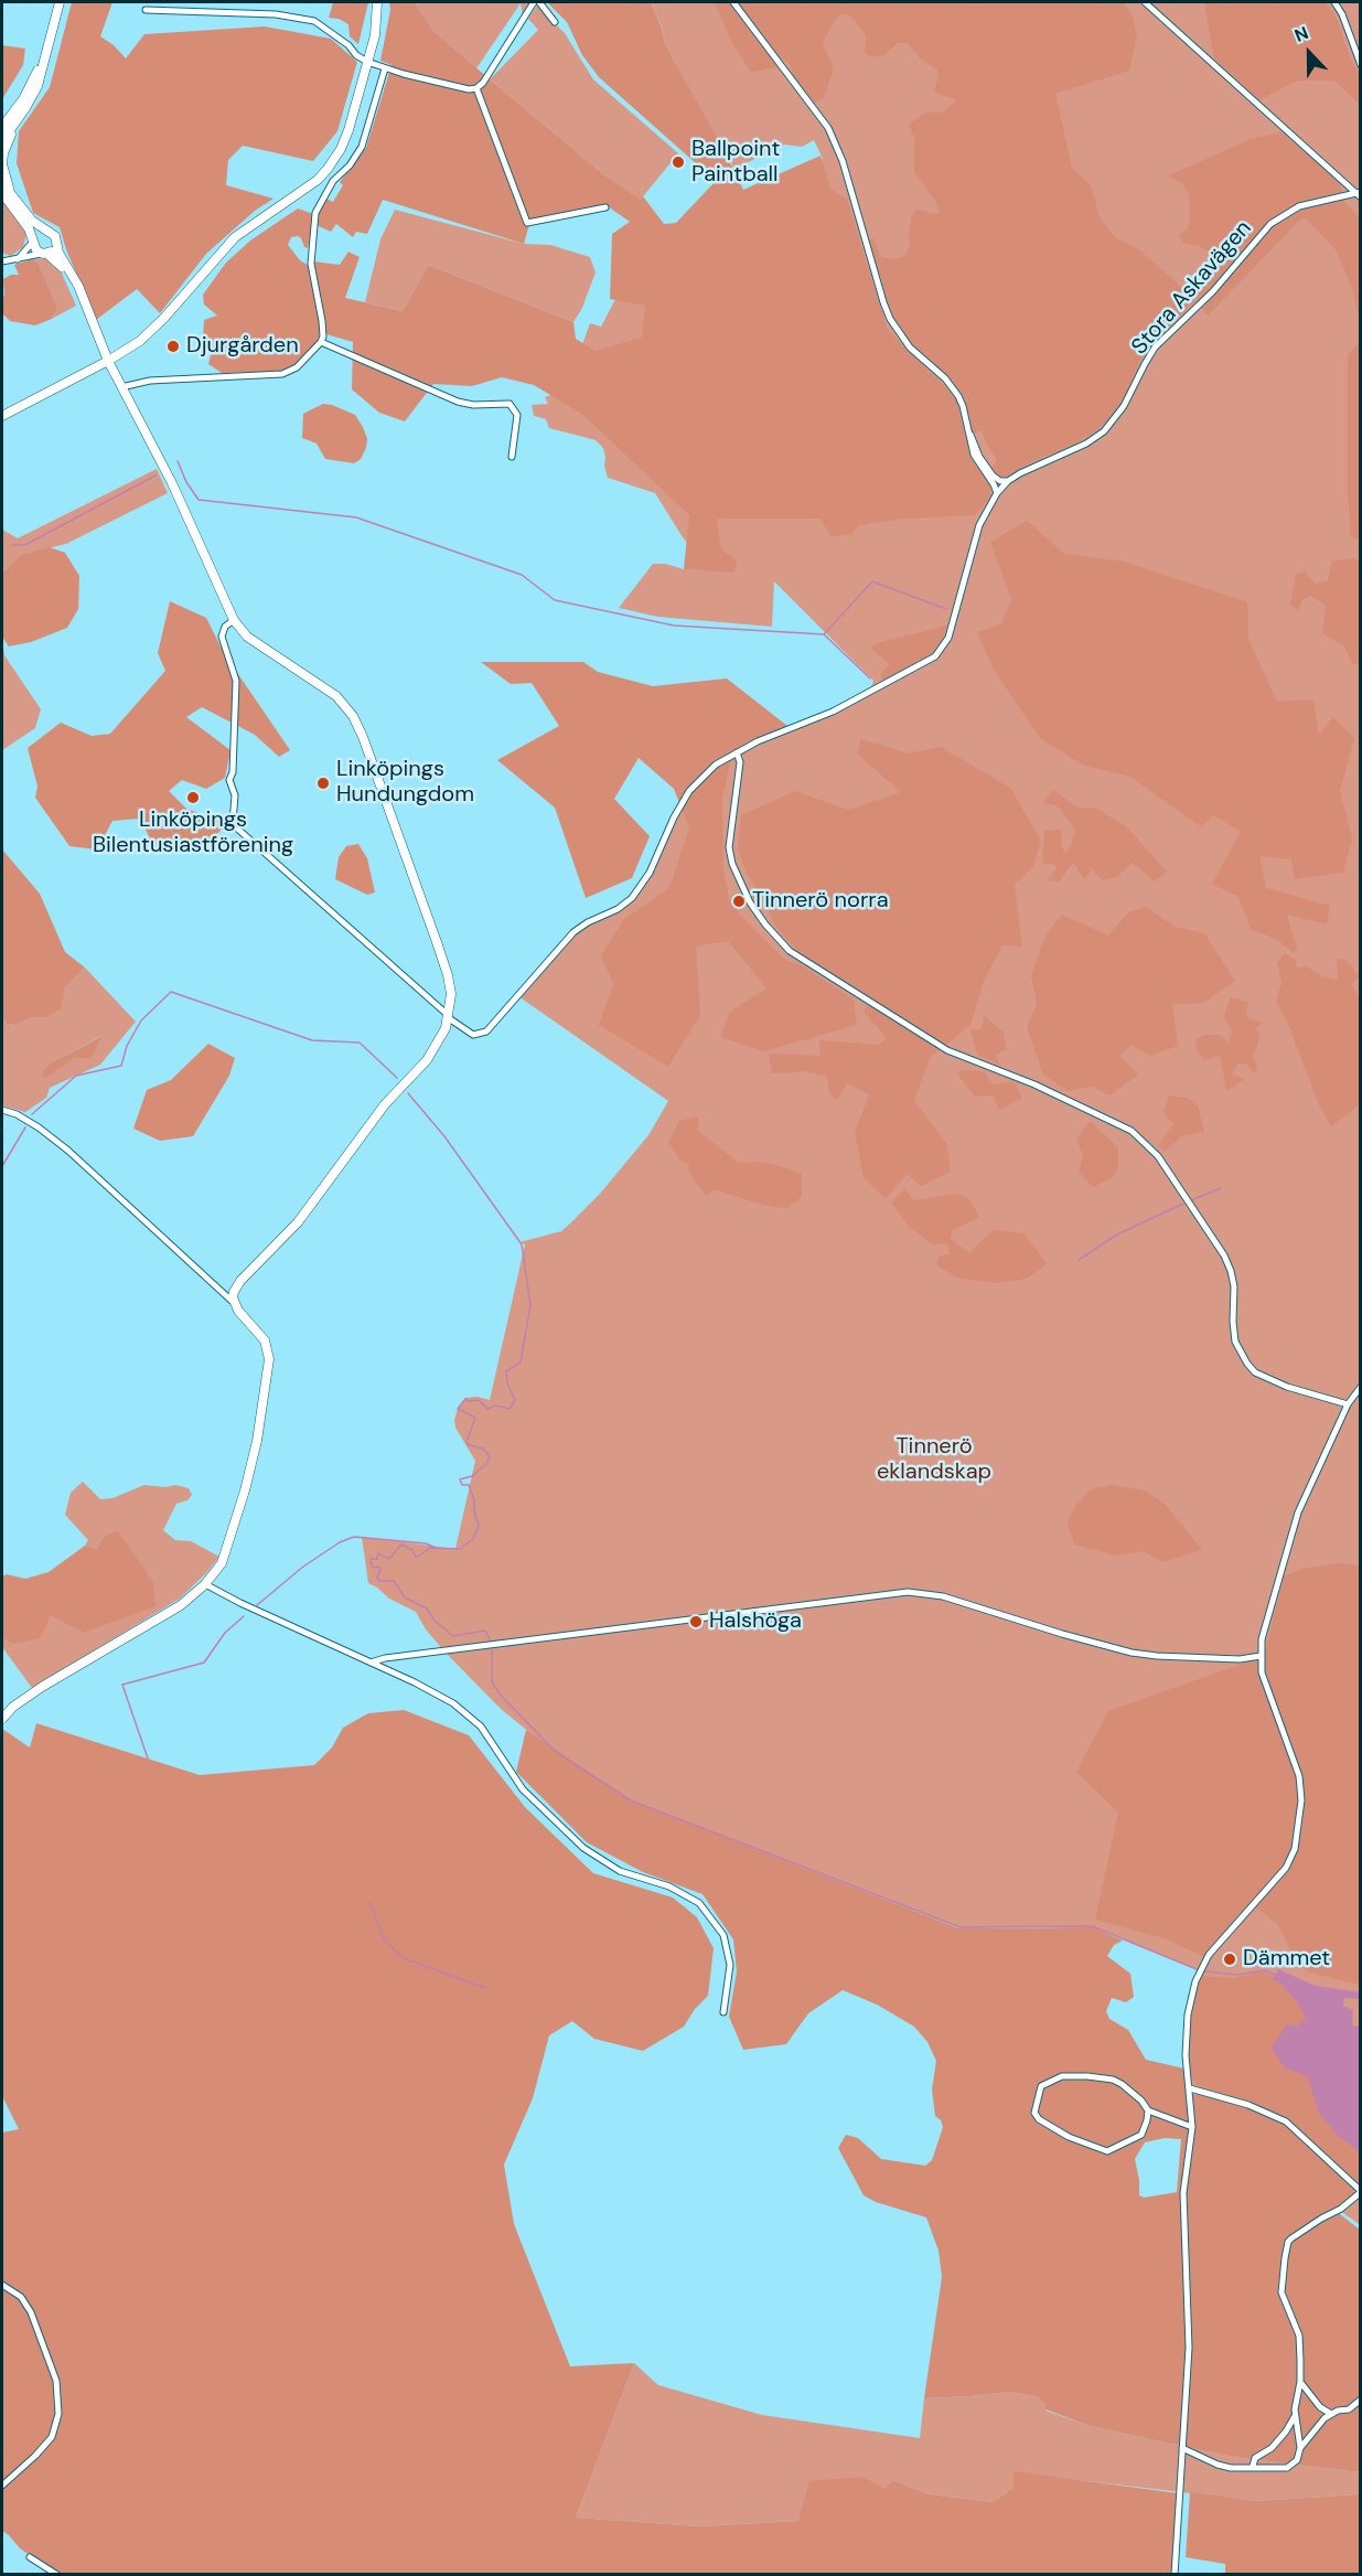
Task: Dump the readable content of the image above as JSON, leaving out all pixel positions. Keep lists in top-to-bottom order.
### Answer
{
  "streets": {
    "street": ["Stora Askavägen"]
  },
  "parks": ["Tinnerö eklandskap"],
  "places": [
    "Ballpoint Paintball",
    "Djurgården",
    "Linköpings Hundungdom",
    "Linköpings Bilentusiastförening",
    "Tinnerö norra",
    "Halshöga",
    "Dämmet"
  ],
  "north": "top"
}
